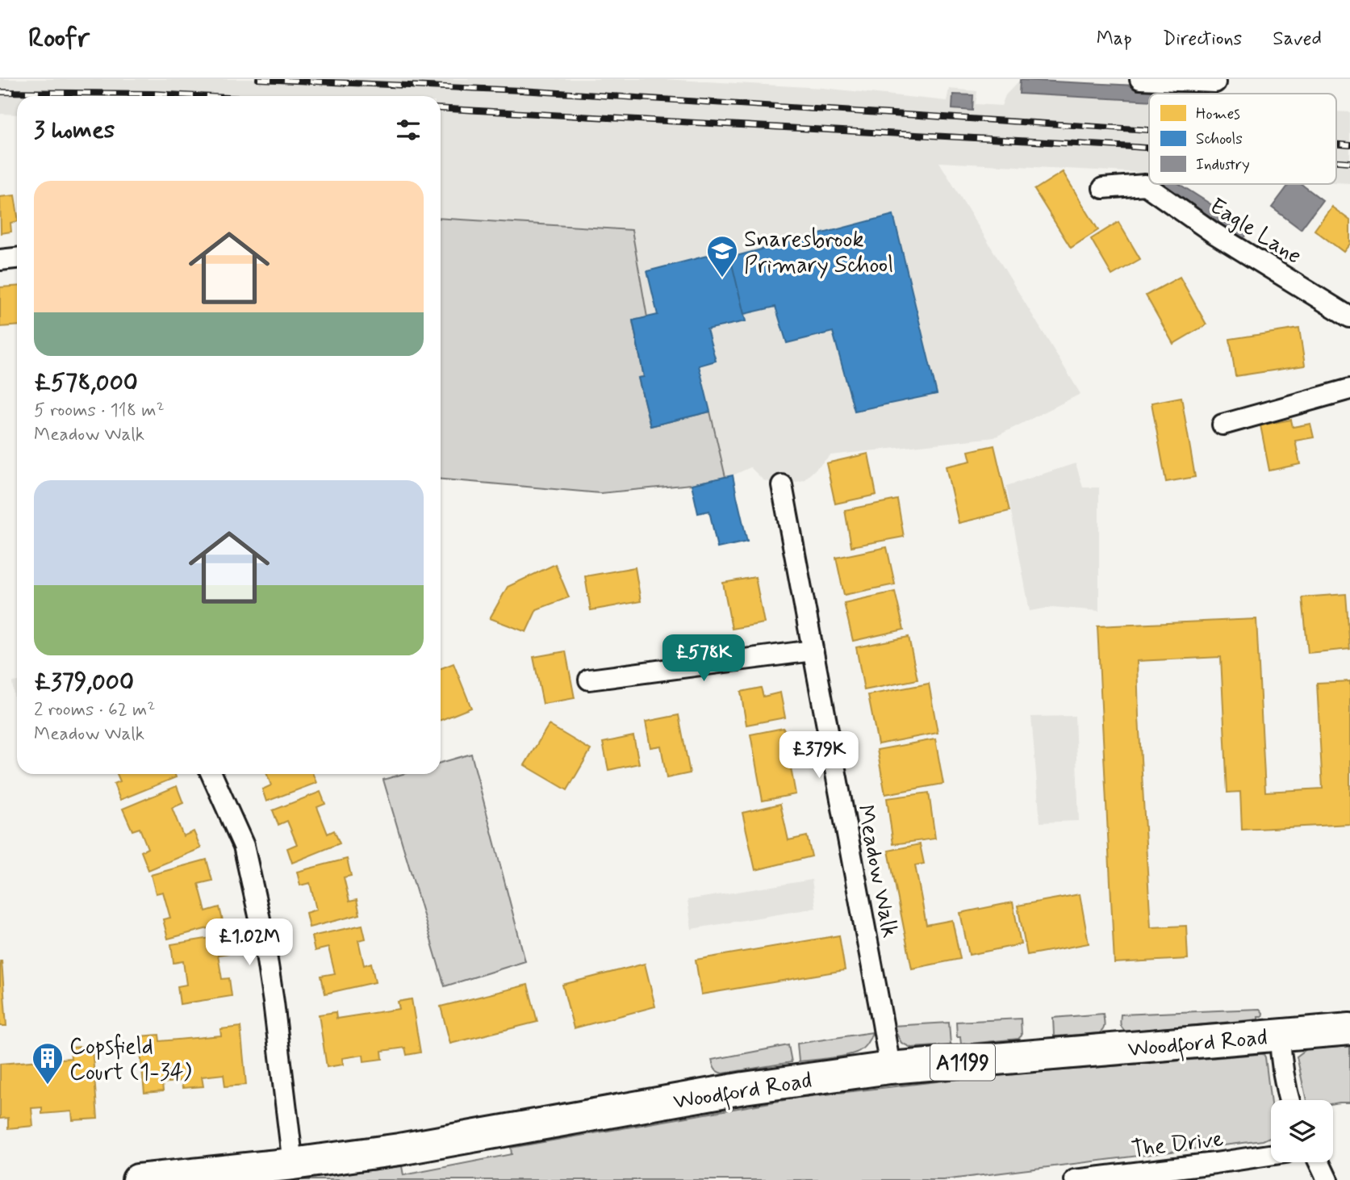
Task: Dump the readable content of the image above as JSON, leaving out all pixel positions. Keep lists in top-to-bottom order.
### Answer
{
  "streets": {
    "main road": ["Woodford Road", "A1199"],
    "street": ["Eagle Lane", "Meadow Walk", "The Drive"]
  },
  "crossings": [
    ["Meadow Walk", "Woodford Road"]
  ],
  "places": {
    "school or university": ["Snaresbrook Primary School"],
    "building": ["Copsfield Court (1-34)"]
  },
  "legend": ["Homes", "Schools", "Industry"],
  "page": {
    "header": "Roofr",
    "nav": ["Map", "Directions", "Saved"],
    "heading": "3 homes",
    "list": [
      {
        "name": "£578,000",
        "note": "5 rooms · 118 m² · Meadow Walk"
      },
      {
        "name": "£379,000",
        "note": "2 rooms · 62 m² · Meadow Walk"
      }
    ],
    "price": ["£578K", "£379K", "£1.02M"]
  }
}
